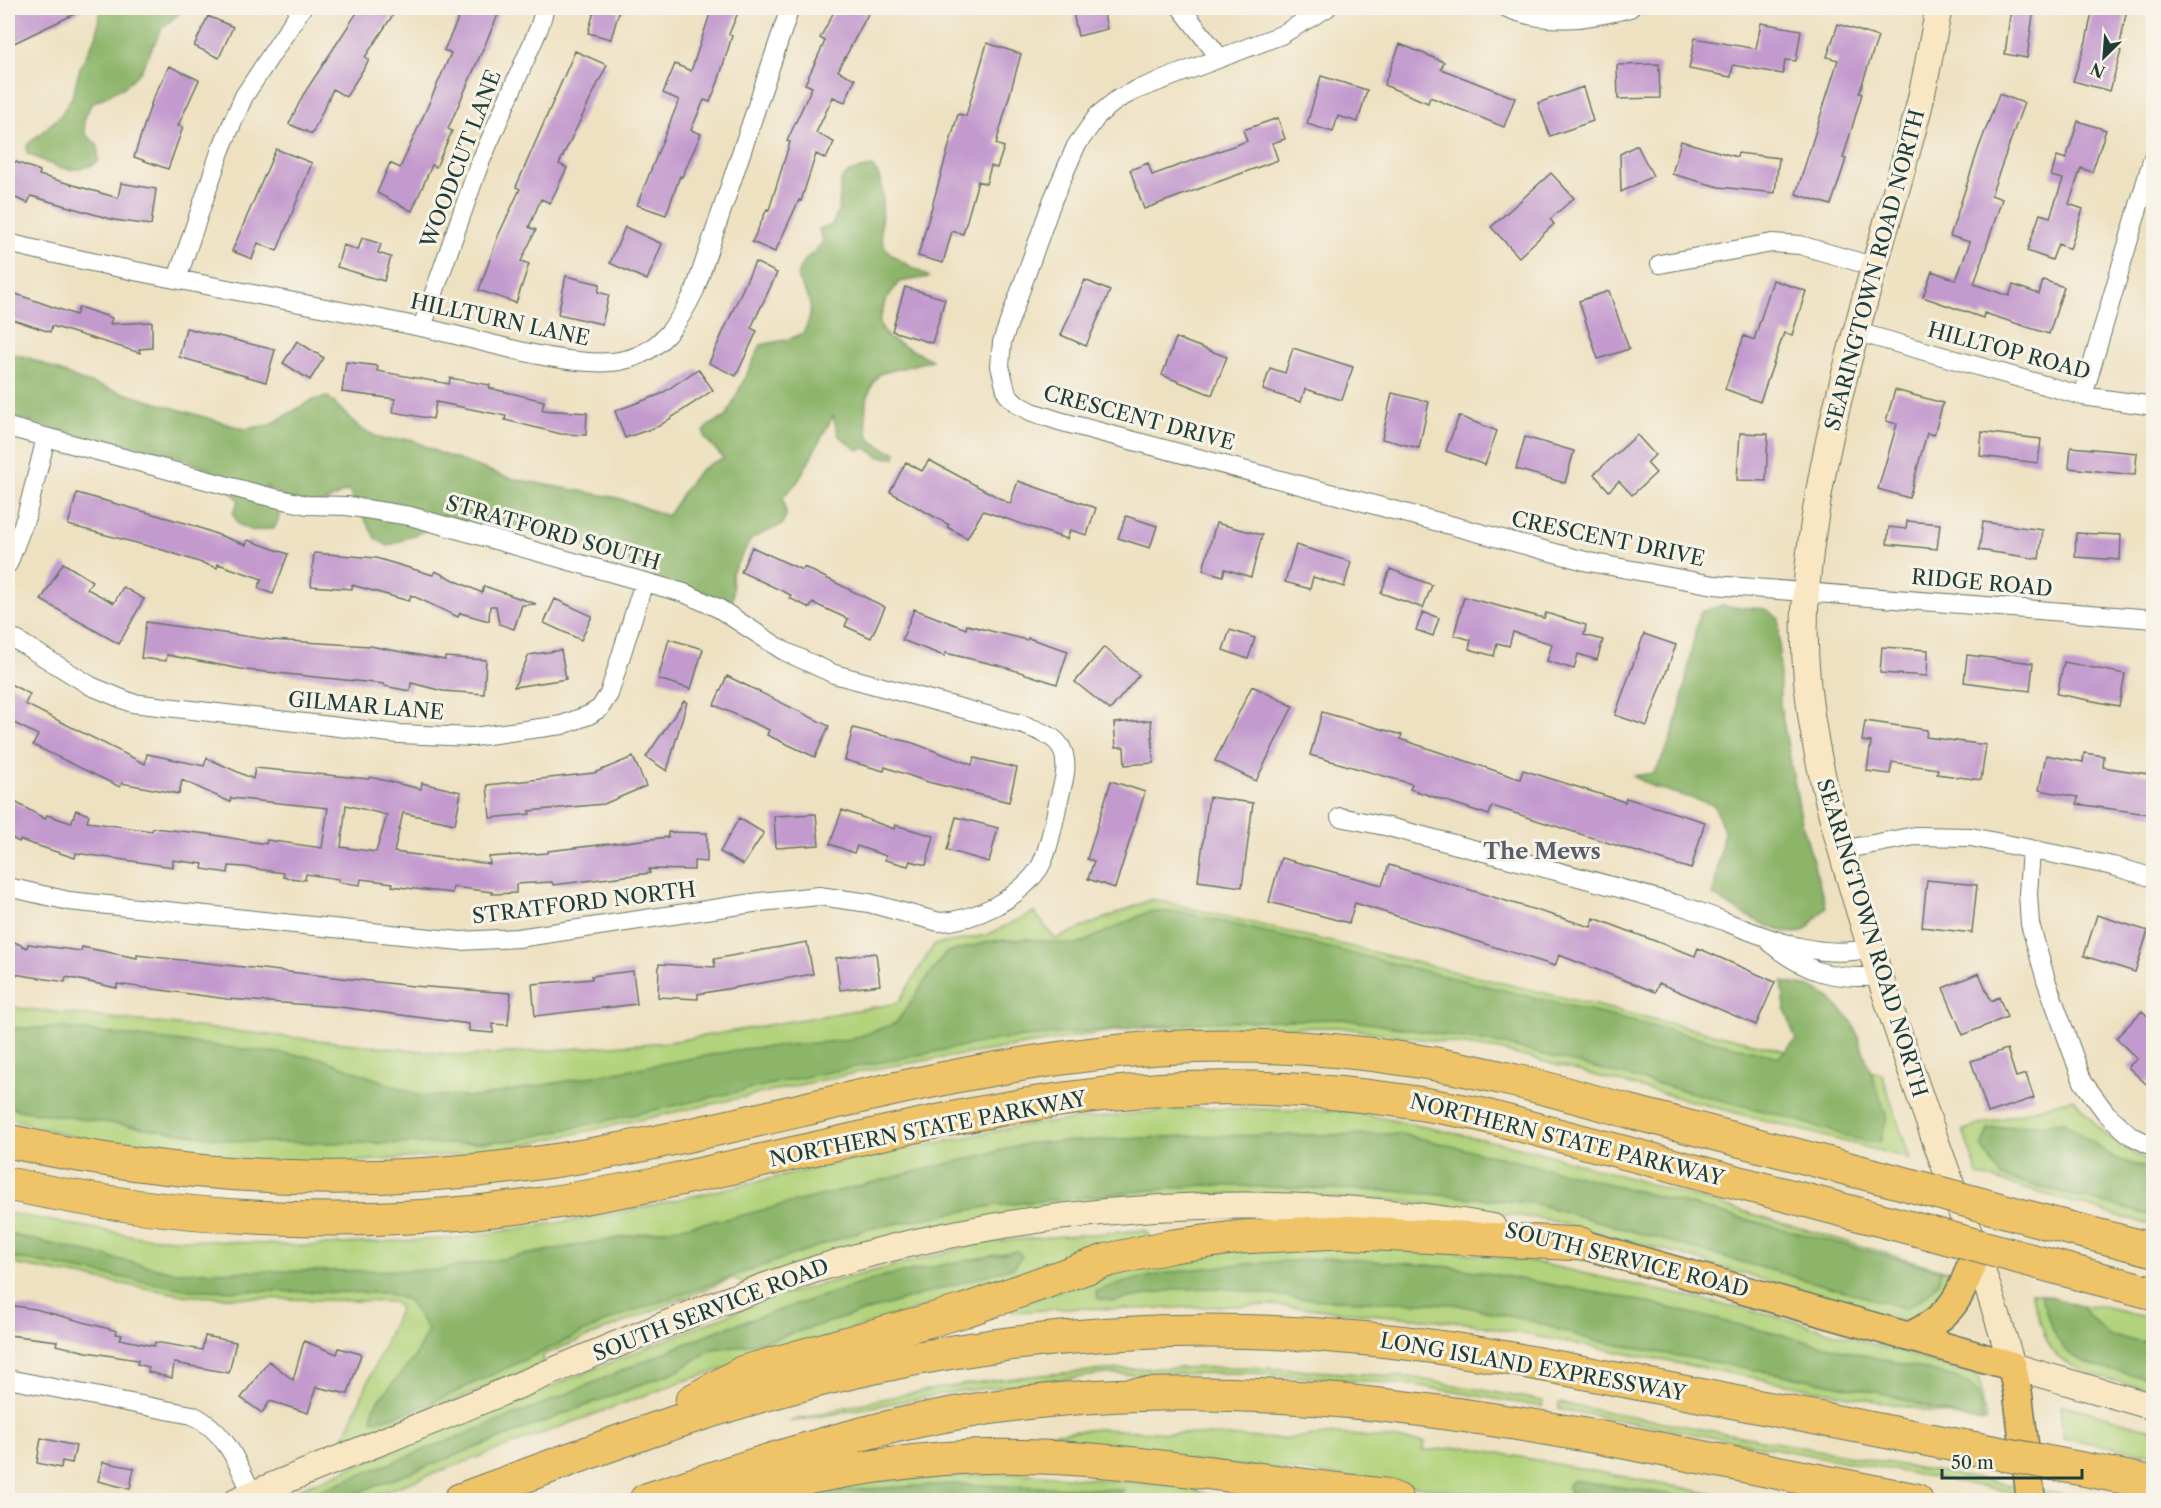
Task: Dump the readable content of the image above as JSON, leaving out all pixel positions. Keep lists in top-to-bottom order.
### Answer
{
  "streets": {
    "highway": ["NORTHERN STATE PARKWAY", "LONG ISLAND EXPRESSWAY"],
    "main road": ["SEARINGTOWN ROAD NORTH", "SOUTH SERVICE ROAD"],
    "street": [
      "WOODCUT LANE",
      "HILLTURN LANE",
      "HILLTOP ROAD",
      "CRESCENT DRIVE",
      "STRATFORD SOUTH",
      "RIDGE ROAD",
      "GILMAR LANE",
      "STRATFORD NORTH"
    ]
  },
  "crossings": [
    ["WOODCUT LANE", "HILLTURN LANE"],
    ["SEARINGTOWN ROAD NORTH", "HILLTOP ROAD"],
    ["SEARINGTOWN ROAD NORTH", "CRESCENT DRIVE"],
    ["SEARINGTOWN ROAD NORTH", "RIDGE ROAD"],
    ["SEARINGTOWN ROAD NORTH", "SOUTH SERVICE ROAD"],
    ["CRESCENT DRIVE", "RIDGE ROAD"],
    ["STRATFORD SOUTH", "GILMAR LANE"],
    ["STRATFORD SOUTH", "STRATFORD NORTH"]
  ],
  "districts": ["The Mews"],
  "scale_bar": "50 m",
  "north": "bottom left"
}
